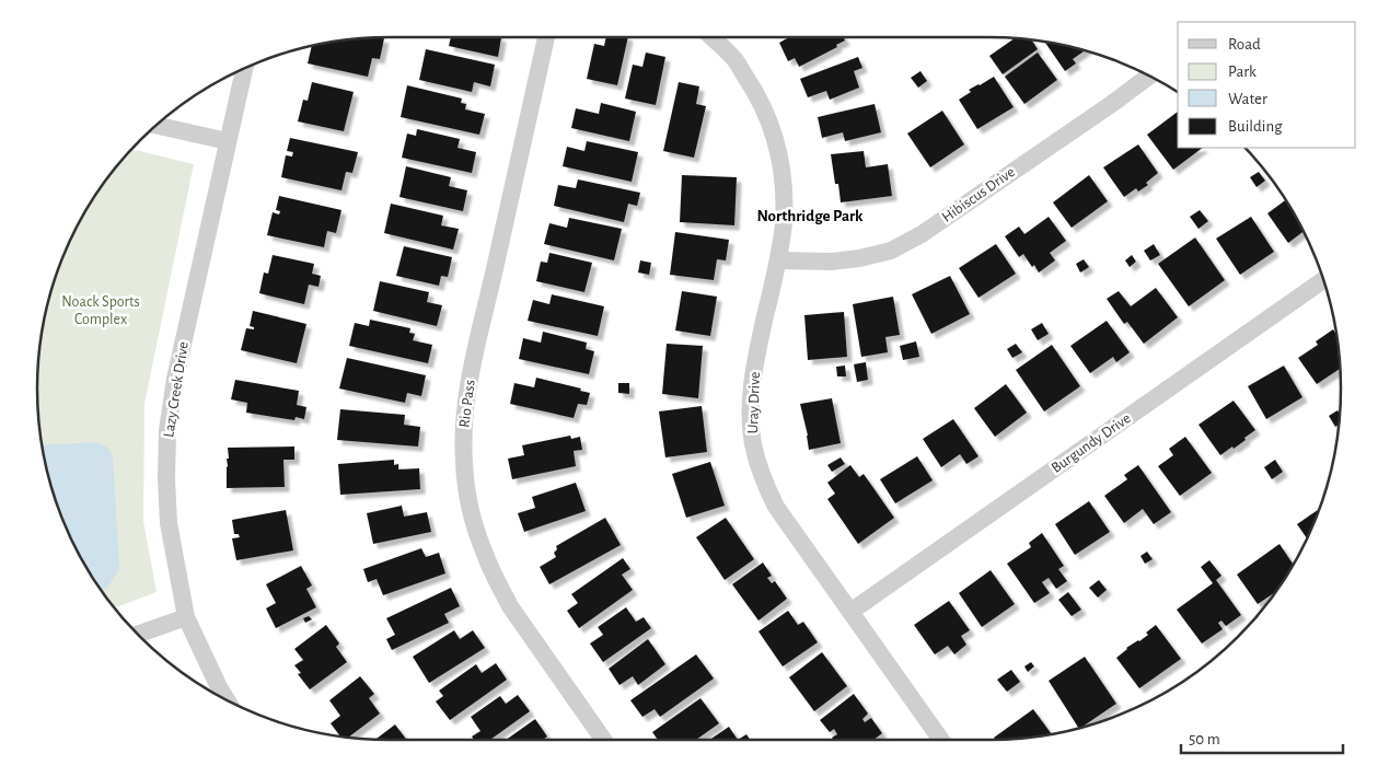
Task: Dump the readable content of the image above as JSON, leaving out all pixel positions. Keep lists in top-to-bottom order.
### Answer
{
  "streets": {
    "street": [
      "Hibiscus Drive",
      "Lazy Creek Drive",
      "Uray Drive",
      "Rio Pass",
      "Burgundy Drive"
    ]
  },
  "crossings": [
    ["Hibiscus Drive", "Uray Drive"],
    ["Uray Drive", "Burgundy Drive"]
  ],
  "districts": ["Northridge Park"],
  "parks": ["Noack Sports Complex"],
  "legend": [
    "Road",
    "Park",
    "Water",
    "Building"
  ],
  "scale_bar": "50 m"
}
